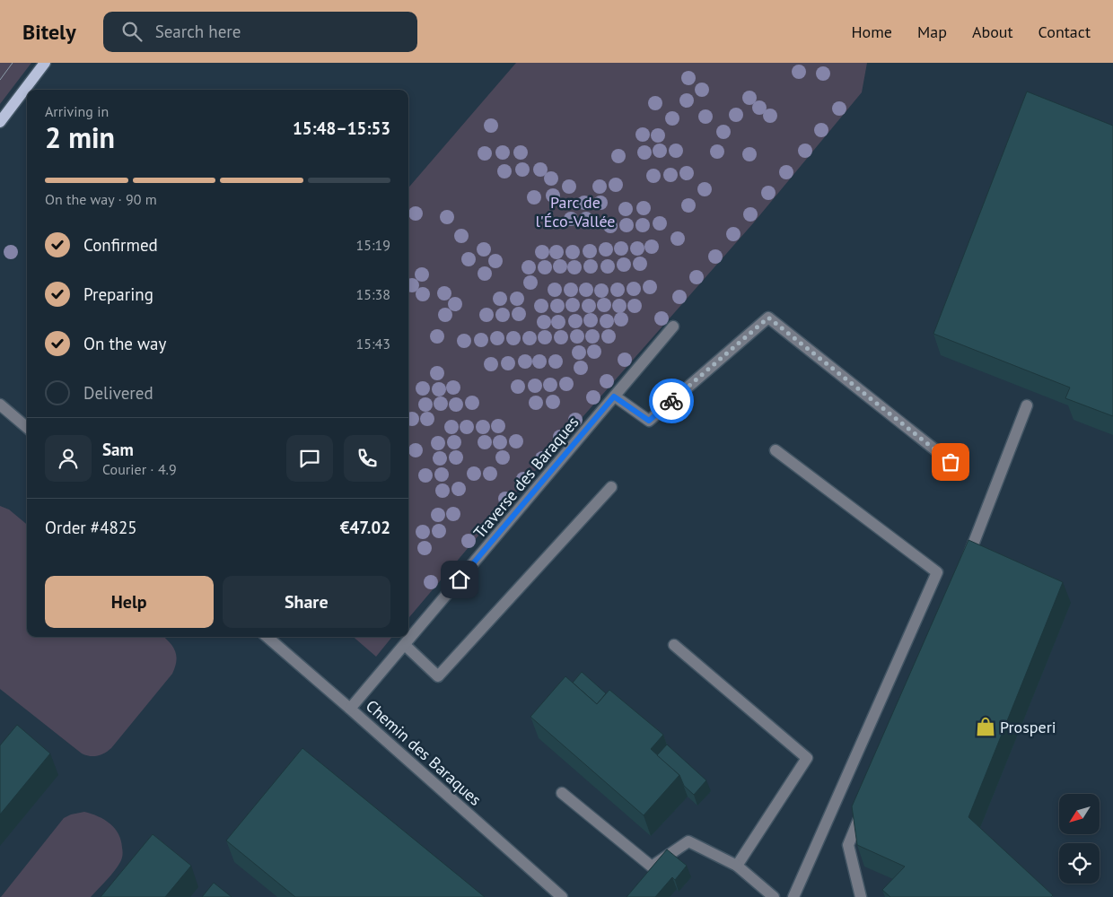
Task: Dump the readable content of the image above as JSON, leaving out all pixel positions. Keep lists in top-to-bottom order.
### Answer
{
  "streets": {
    "street": ["Traverse des Baraques", "Chemin des Baraques"]
  },
  "crossings": [
    ["Traverse des Baraques", "Chemin des Baraques"]
  ],
  "parks": ["Parc de l'Éco-Vallée"],
  "places": {
    "shop": ["Prosperi"]
  },
  "north": "bottom left",
  "page": {
    "header": "Bitely",
    "search": "Search here",
    "nav": [
      "Home",
      "Map",
      "About",
      "Contact"
    ],
    "heading": ["2 min", "Arriving in", "15:48–15:53"],
    "panel": [
      "Sam",
      "Courier · 4.9",
      "Order #4825",
      "€47.02"
    ],
    "bar": "On the way · 90 m",
    "list": [
      ["Confirmed", "15:19"],
      ["Preparing", "15:38"],
      ["On the way", "15:43"],
      "Delivered"
    ],
    "buttons": ["Help", "Share"]
  }
}
